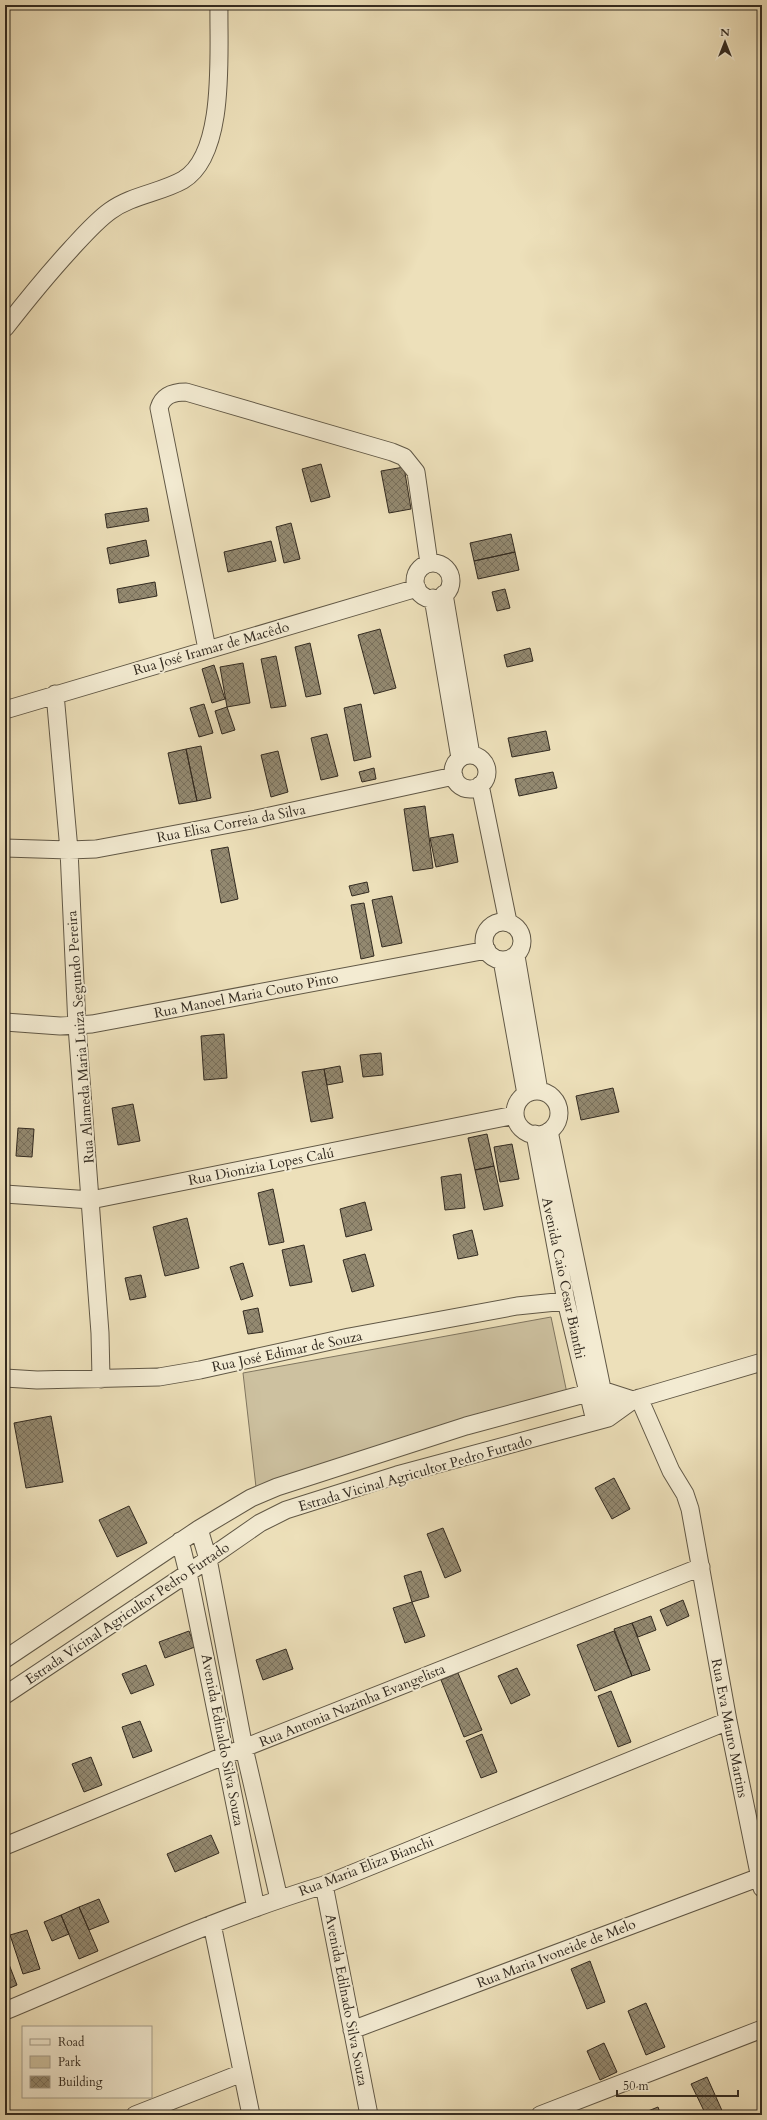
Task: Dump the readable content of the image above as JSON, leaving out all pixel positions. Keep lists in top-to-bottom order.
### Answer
{
  "streets": {
    "street": [
      "Rua José Iramar de Macêdo",
      "Rua Elisa Correia da Silva",
      "Rua Manoel Maria Couto Pinto",
      "Rua Alameda Maria Luiza Segundo Pereira",
      "Rua Dionizia Lopes Calú",
      "Avenida Caio Cesar Bianthi",
      "Rua José Edimar de Souza",
      "Estrada Vicinal Agricultor Pedro Furtado",
      "Rua Antonia Nazinha Evangelista",
      "Rua Eva Mauro Martins",
      "Avenida Edinaldo Silva Souza",
      "Rua Maria Eliza Bianchi",
      "Rua Maria Ivoneide de Melo",
      "Avenida Edilnado Silva Souza"
    ]
  },
  "crossings": [
    ["Rua José Iramar de Macêdo", "Rua Alameda Maria Luiza Segundo Pereira"],
    ["Rua Elisa Correia da Silva", "Rua Alameda Maria Luiza Segundo Pereira"],
    ["Rua Manoel Maria Couto Pinto", "Rua Alameda Maria Luiza Segundo Pereira"],
    ["Rua Alameda Maria Luiza Segundo Pereira", "Rua Dionizia Lopes Calú"],
    ["Rua Alameda Maria Luiza Segundo Pereira", "Rua José Edimar de Souza"],
    ["Rua Dionizia Lopes Calú", "Avenida Caio Cesar Bianthi"],
    ["Avenida Caio Cesar Bianthi", "Rua José Edimar de Souza"],
    ["Avenida Caio Cesar Bianthi", "Estrada Vicinal Agricultor Pedro Furtado"],
    ["Estrada Vicinal Agricultor Pedro Furtado", "Rua Eva Mauro Martins"],
    ["Estrada Vicinal Agricultor Pedro Furtado", "Avenida Edinaldo Silva Souza"],
    ["Rua Antonia Nazinha Evangelista", "Rua Eva Mauro Martins"],
    ["Rua Antonia Nazinha Evangelista", "Avenida Edinaldo Silva Souza"],
    ["Rua Eva Mauro Martins", "Rua Maria Eliza Bianchi"],
    ["Rua Eva Mauro Martins", "Rua Maria Ivoneide de Melo"],
    ["Avenida Edinaldo Silva Souza", "Rua Maria Eliza Bianchi"],
    ["Rua Maria Eliza Bianchi", "Avenida Edilnado Silva Souza"],
    ["Rua Maria Ivoneide de Melo", "Avenida Edilnado Silva Souza"]
  ],
  "legend": ["Road", "Park", "Building"],
  "scale_bar": "50 m",
  "north": "top"
}
